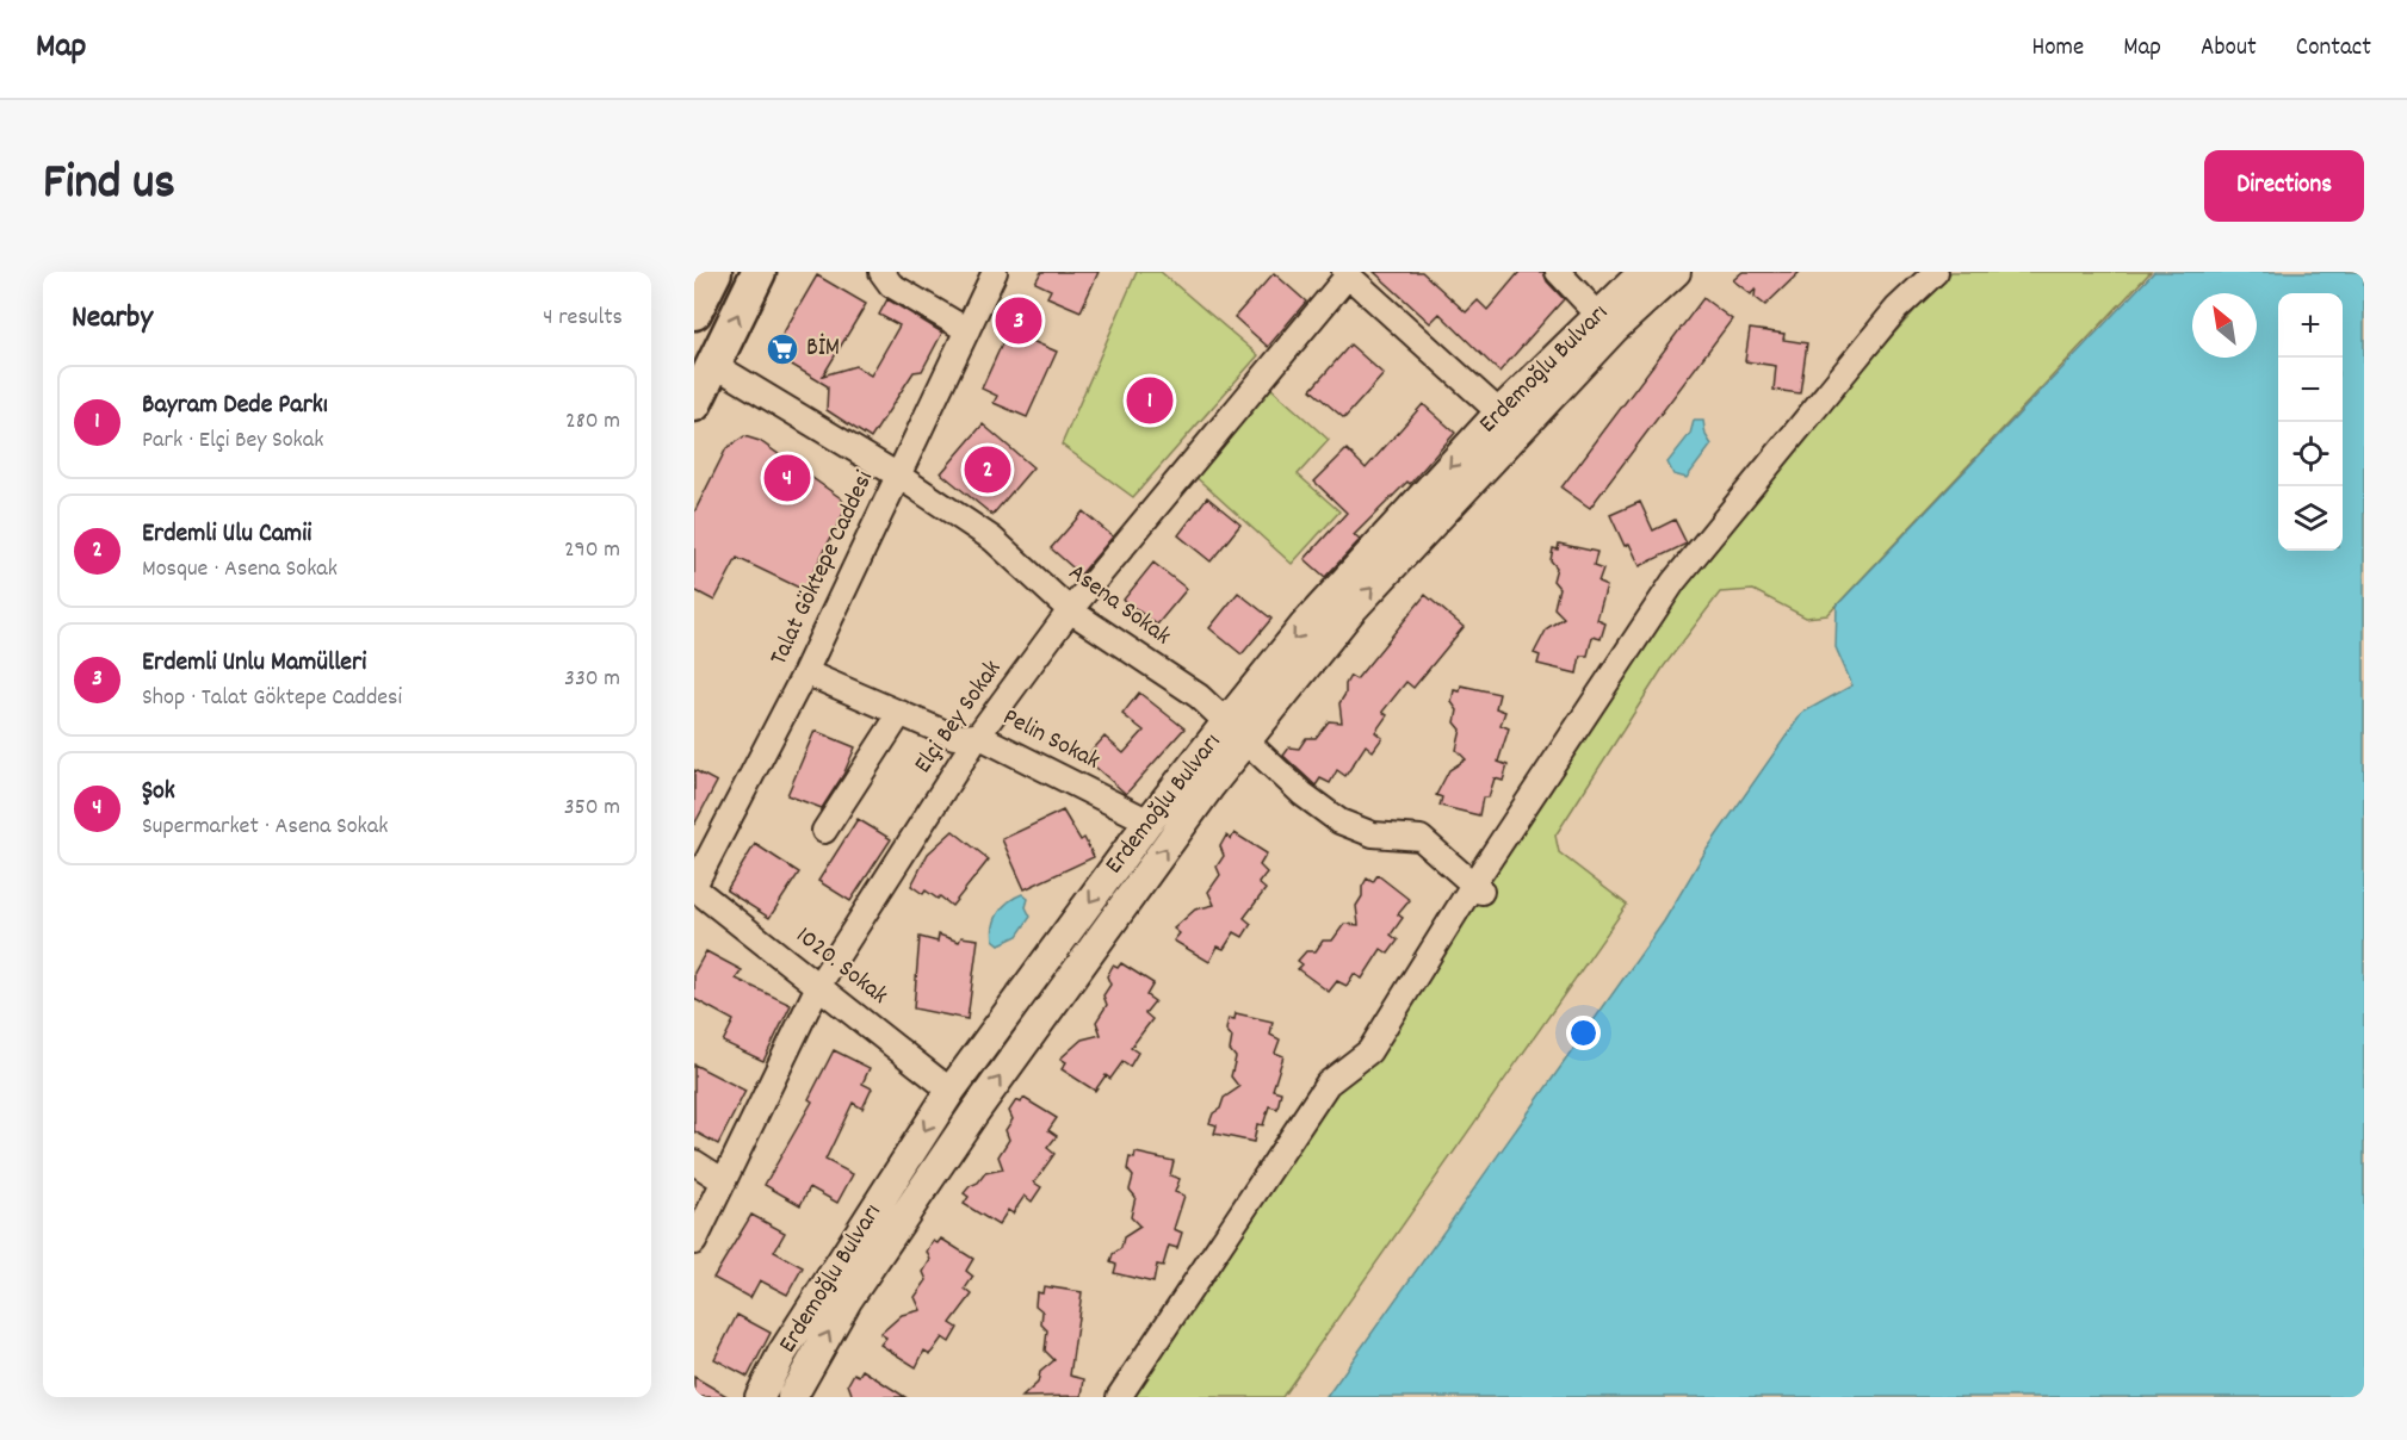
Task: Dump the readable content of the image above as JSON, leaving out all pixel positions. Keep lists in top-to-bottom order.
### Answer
{
  "streets": {
    "main road": ["Erdemoğlu Bulvarı"],
    "street": [
      "Talat Göktepe Caddesi",
      "Asena Sokak",
      "Elçi Bey Sokak",
      "Pelin Sokak",
      "1020. Sokak"
    ]
  },
  "crossings": [
    ["Erdemoğlu Bulvarı", "Asena Sokak"],
    ["Erdemoğlu Bulvarı", "Pelin Sokak"],
    ["Erdemoğlu Bulvarı", "1020. Sokak"],
    ["Talat Göktepe Caddesi", "Asena Sokak"],
    ["Talat Göktepe Caddesi", "Pelin Sokak"],
    ["Talat Göktepe Caddesi", "1020. Sokak"],
    ["Asena Sokak", "Elçi Bey Sokak"],
    ["Elçi Bey Sokak", "Pelin Sokak"],
    ["Elçi Bey Sokak", "1020. Sokak"]
  ],
  "places": {
    "supermarket": ["BİM"]
  },
  "north": "top left",
  "page": {
    "header": "Map",
    "nav": [
      "Home",
      "Map",
      "About",
      "Contact"
    ],
    "title": "Find us",
    "buttons": "Directions",
    "heading": ["Nearby", "4 results"],
    "map_buttons": ["+", "−"],
    "pins": [
      "3",
      "1",
      "2",
      "4"
    ],
    "list": [
      {
        "mark": "1",
        "name": "Bayram Dede Parkı",
        "note": "Park · Elçi Bey Sokak",
        "value": "280 m"
      },
      {
        "mark": "2",
        "name": "Erdemli Ulu Camii",
        "note": "Mosque · Asena Sokak",
        "value": "290 m"
      },
      {
        "mark": "3",
        "name": "Erdemli Unlu Mamülleri",
        "note": "Shop · Talat Göktepe Caddesi",
        "value": "330 m"
      },
      {
        "mark": "4",
        "name": "Şok",
        "note": "Supermarket · Asena Sokak",
        "value": "350 m"
      }
    ]
  }
}
